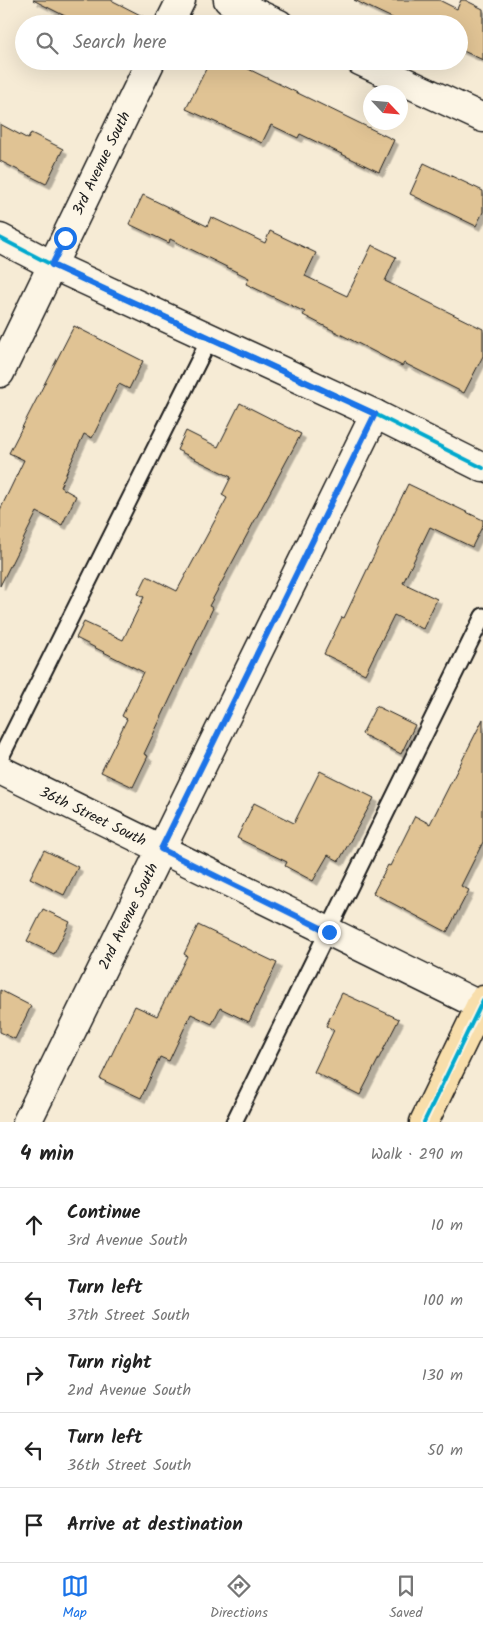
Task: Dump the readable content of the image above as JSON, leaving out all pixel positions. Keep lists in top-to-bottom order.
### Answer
{
  "streets": {
    "street": ["3rd Avenue South", "36th Street South", "2nd Avenue South"]
  },
  "crossings": [
    ["36th Street South", "2nd Avenue South"]
  ],
  "north": "bottom right",
  "page": {
    "search": "Search here",
    "heading": ["4 min", "Walk · 290 m"],
    "list": [
      ["Continue", "3rd Avenue South", "10 m"],
      ["Turn left", "37th Street South", "100 m"],
      ["Turn right", "2nd Avenue South", "130 m"],
      ["Turn left", "36th Street South", "50 m"],
      "Arrive at destination"
    ],
    "nav": ["Map", "Directions", "Saved"]
  }
}
